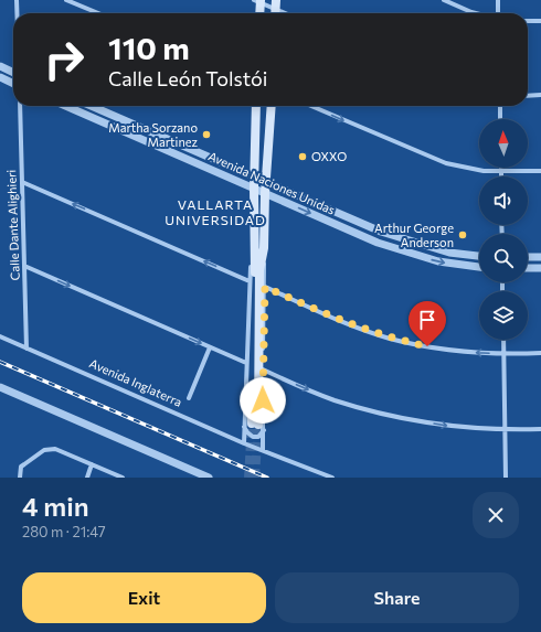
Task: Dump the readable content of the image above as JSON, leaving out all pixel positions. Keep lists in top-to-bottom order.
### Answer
{
  "streets": {
    "street": ["Avenida Naciones Unidas", "Calle Dante Alighieri", "Avenida Inglaterra"]
  },
  "crossings": [
    ["Calle Dante Alighieri", "Avenida Inglaterra"]
  ],
  "districts": ["VALLARTA UNIVERSIDAD"],
  "places": ["Martha Sorzano Martinez", "OXXO", "Arthur George Anderson"],
  "north": "top",
  "page": {
    "turn": ["110 m", "Calle León Tolstói"],
    "heading": ["4 min", "280 m · 21:47"],
    "buttons": ["Exit", "Share"]
  }
}
